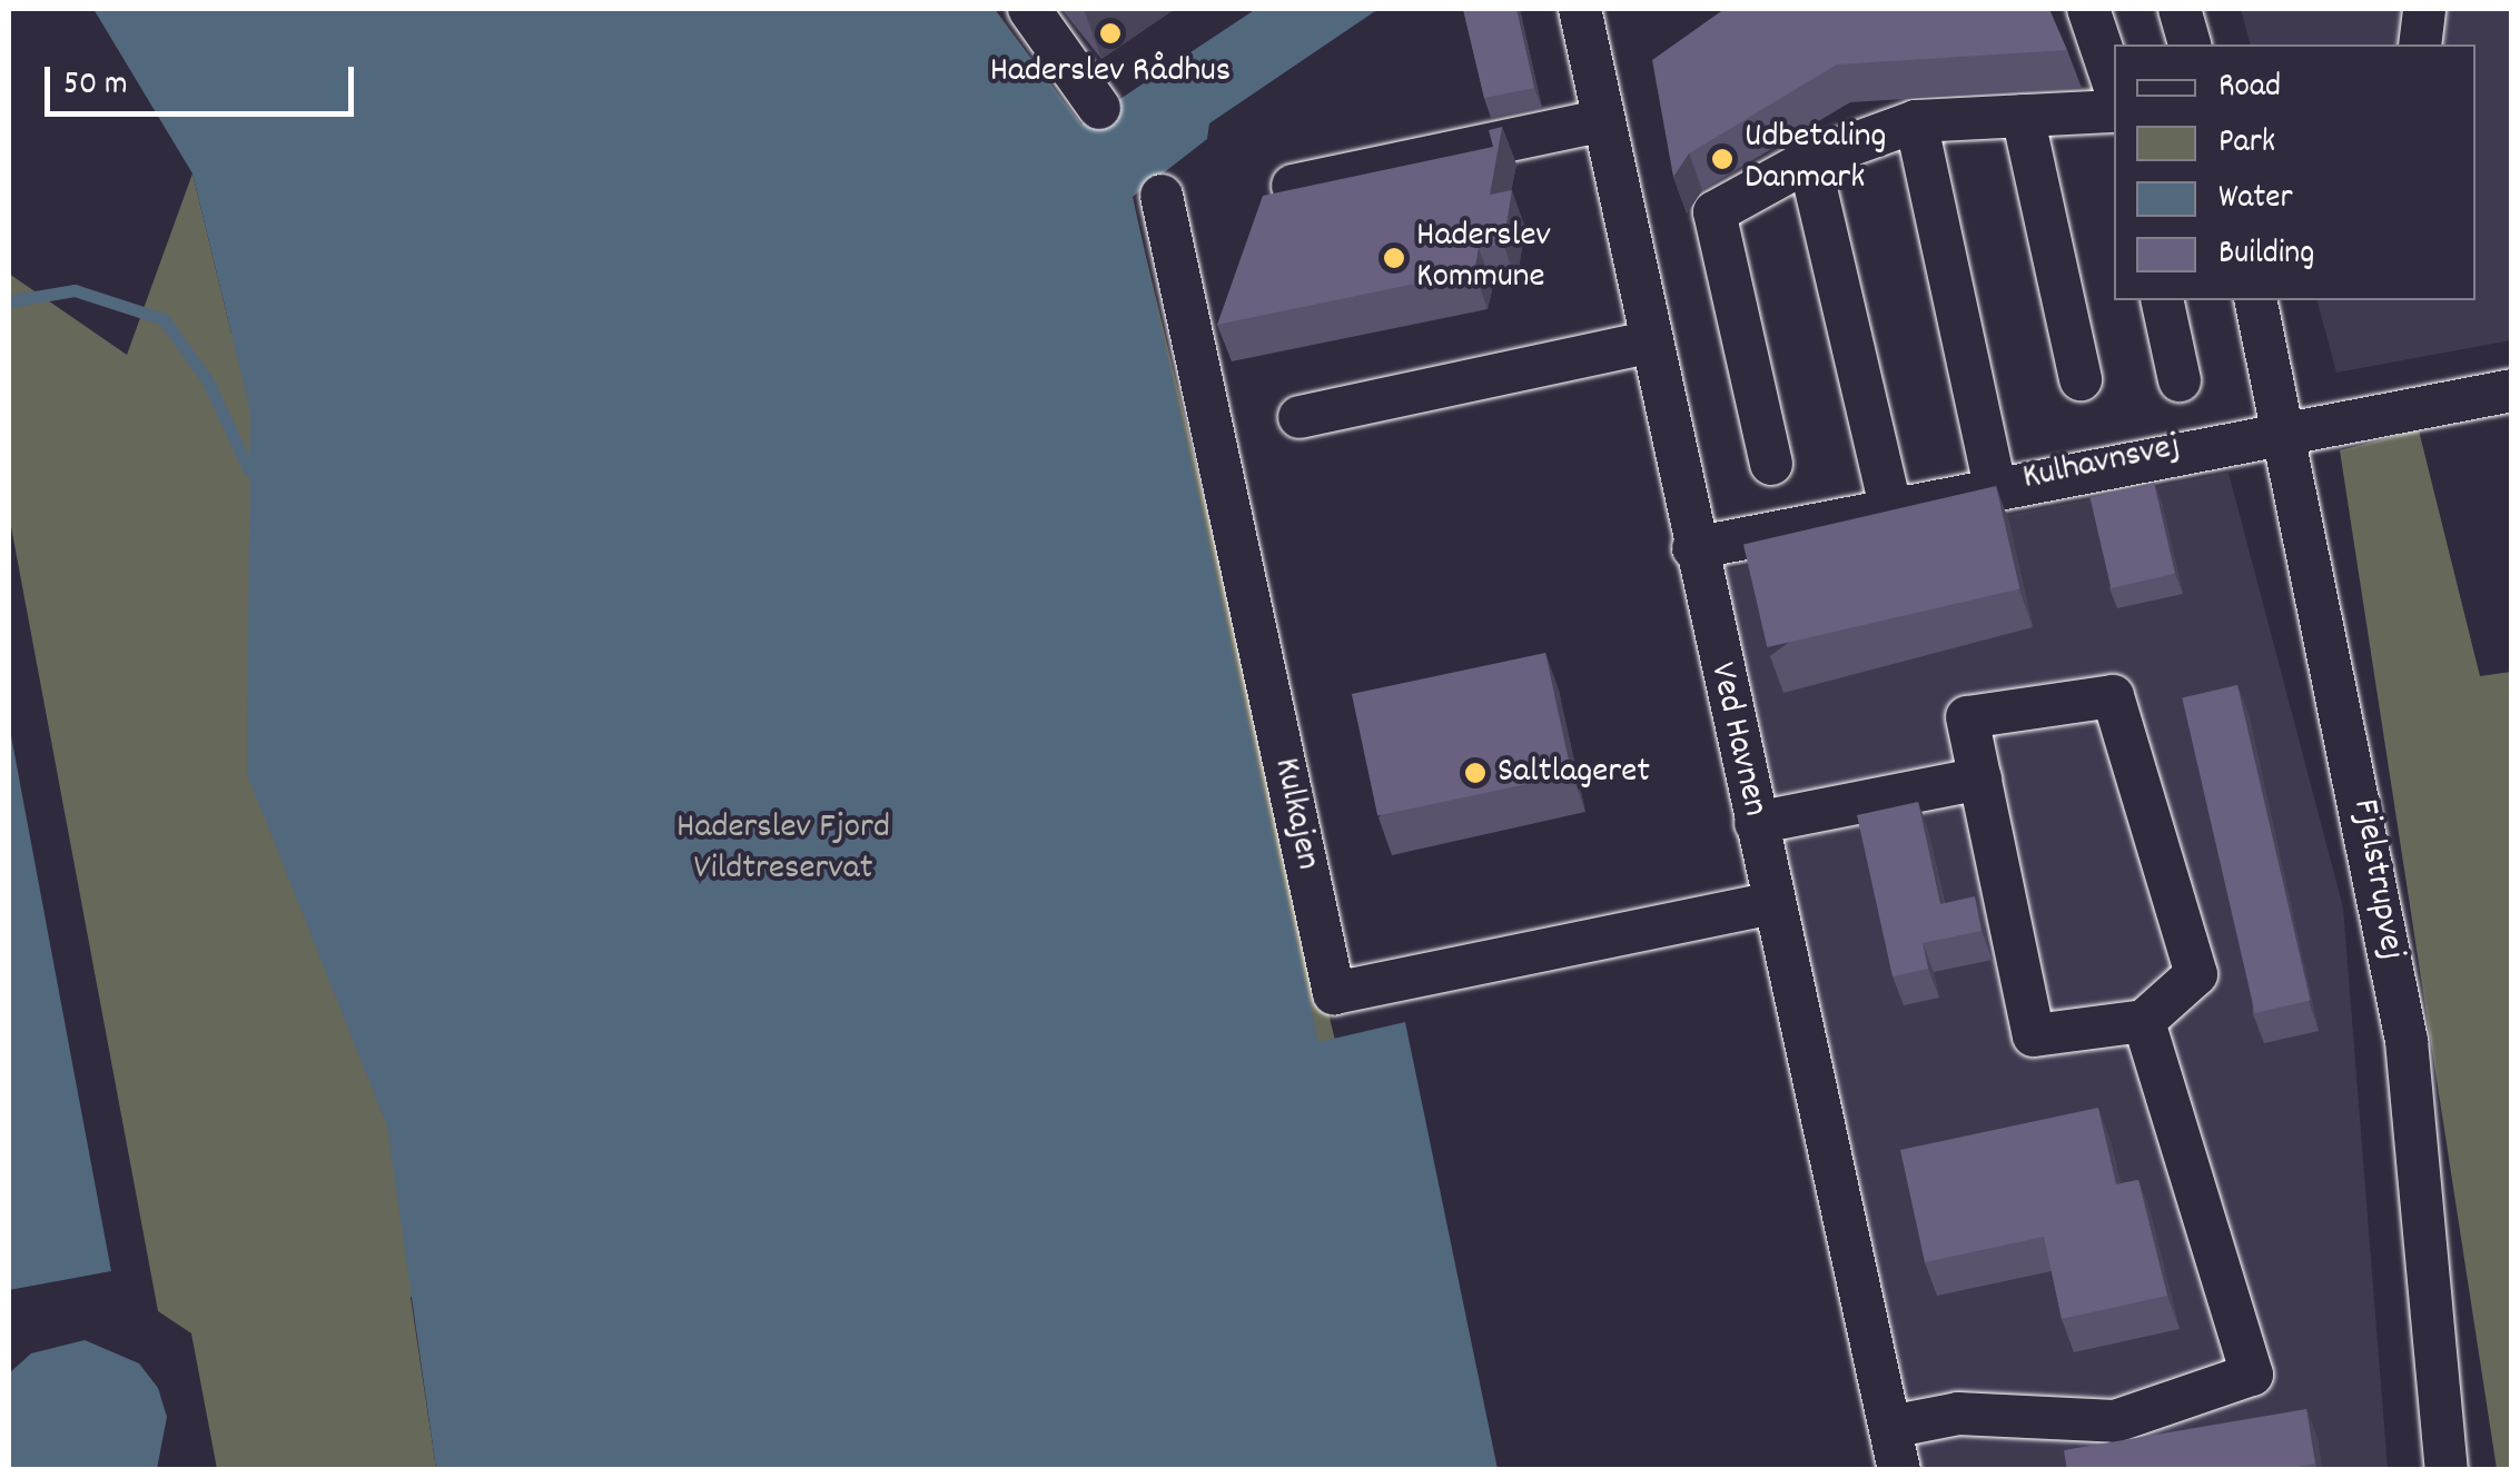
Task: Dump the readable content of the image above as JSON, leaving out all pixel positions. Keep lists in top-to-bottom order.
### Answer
{
  "streets": {
    "street": [
      "Kulhavnsvej",
      "Ved Havnen",
      "Kulkajen",
      "Fjelstrupvej"
    ]
  },
  "crossings": [
    ["Kulhavnsvej", "Ved Havnen"],
    ["Kulhavnsvej", "Fjelstrupvej"],
    ["Ved Havnen", "Kulkajen"]
  ],
  "parks": ["Haderslev Fjord Vildtreservat"],
  "places": [
    "Haderslev Rådhus",
    "Udbetaling Danmark",
    "Haderslev Kommune",
    "Saltlageret"
  ],
  "legend": [
    "Road",
    "Park",
    "Water",
    "Building"
  ],
  "scale_bar": "50 m"
}
